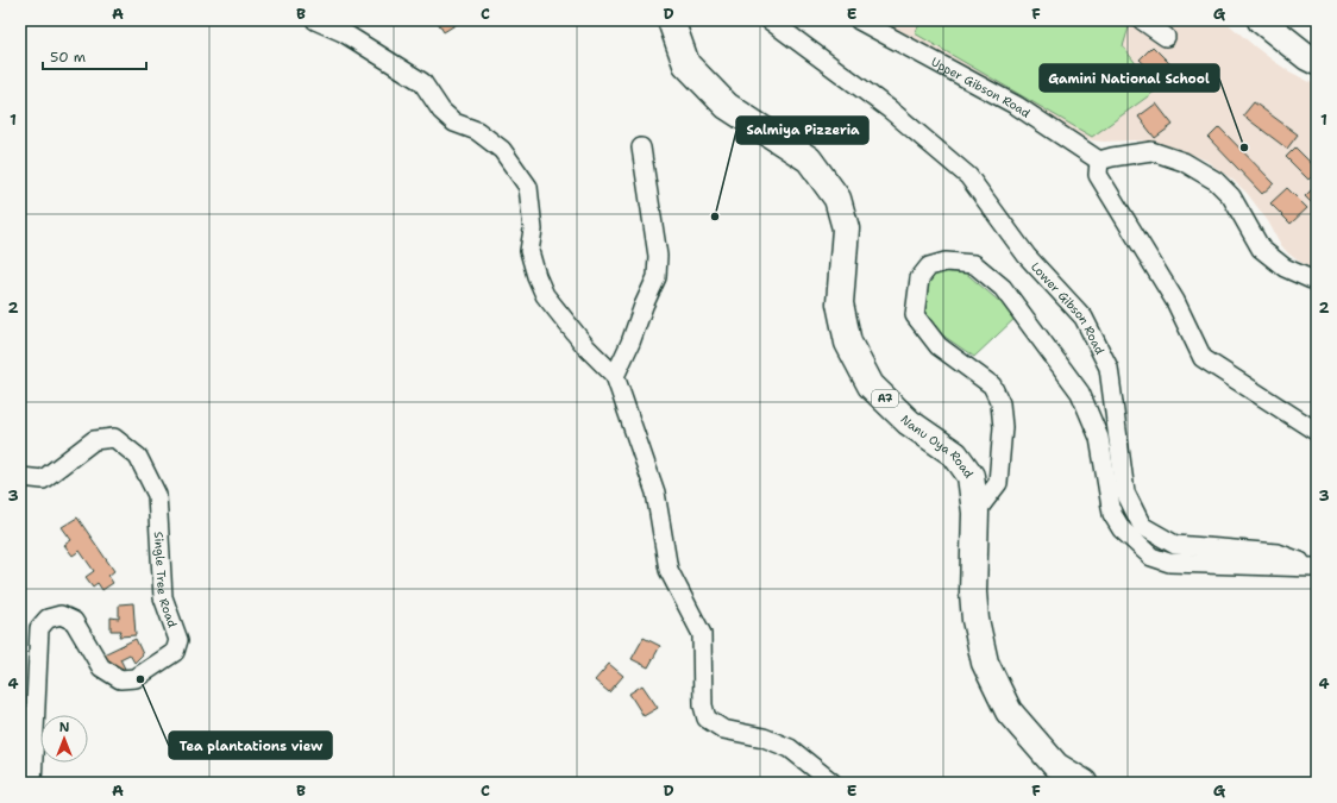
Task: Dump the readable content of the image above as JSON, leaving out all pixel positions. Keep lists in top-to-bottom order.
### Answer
{
  "streets": {
    "highway": ["A7", "Nanu Oya Road"],
    "street": ["Upper Gibson Road", "Lower Gibson Road", "Single Tree Road"]
  },
  "places": ["Gamini National School", "Salmiya Pizzeria", "Tea plantations view"],
  "scale_bar": "50 m",
  "north": "top",
  "grid": {
    "columns": [
      "A",
      "B",
      "C",
      "D",
      "E",
      "F",
      "G"
    ],
    "rows": [
      "1",
      "2",
      "3",
      "4"
    ]
  }
}
